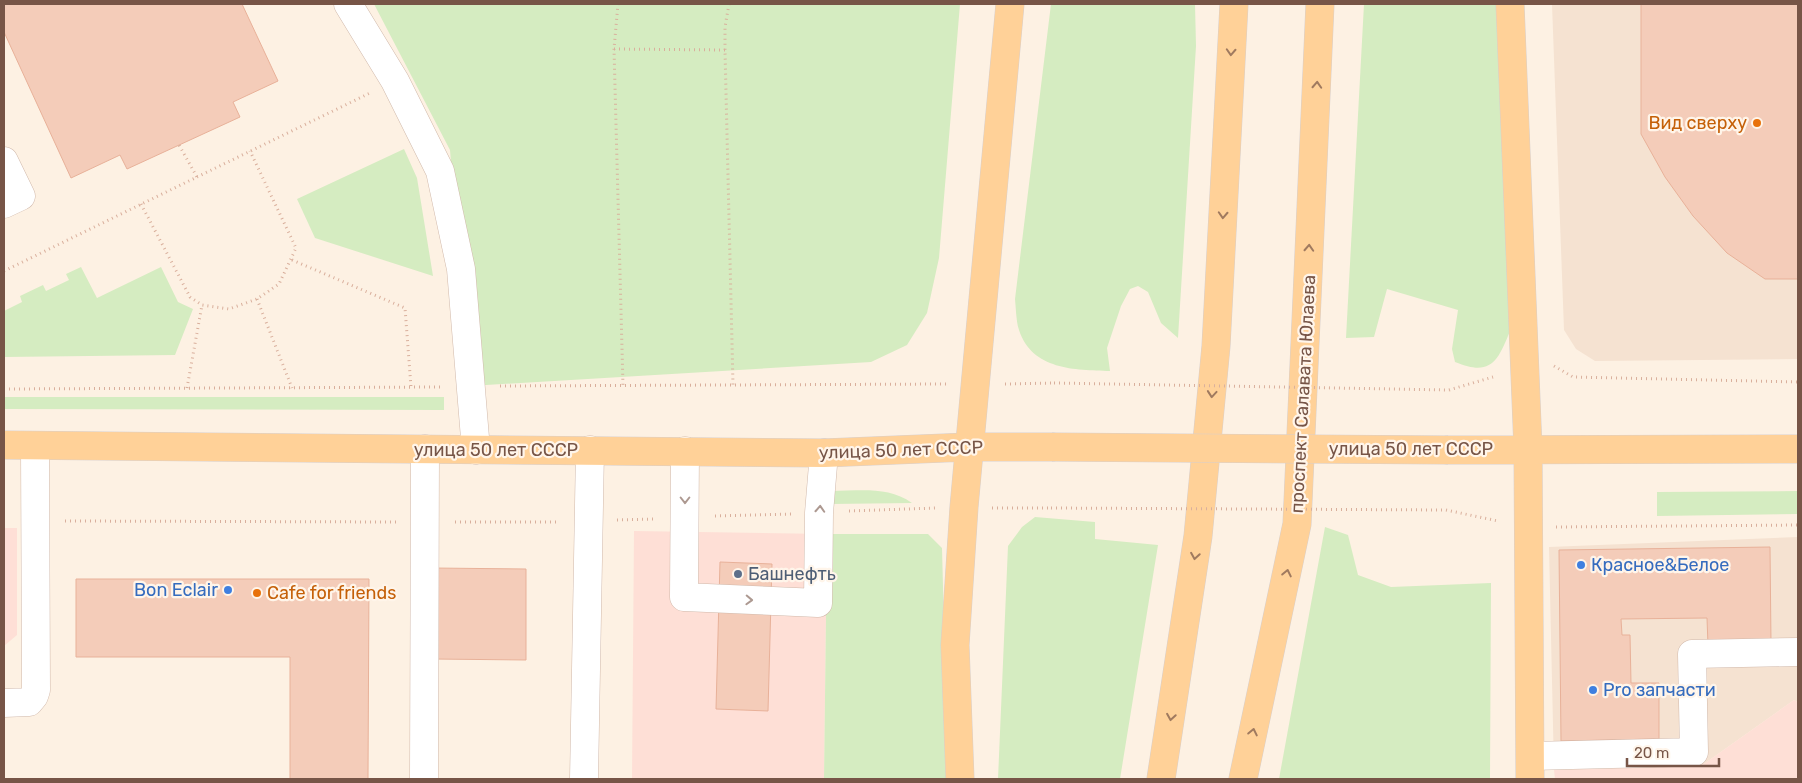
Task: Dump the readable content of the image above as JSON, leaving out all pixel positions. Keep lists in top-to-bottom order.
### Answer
{
  "streets": {
    "main road": ["проспект Салавата Юлаева", "улица 50 лет СССР"]
  },
  "places": [
    "Вид сверху",
    "Красное&Белое",
    "Башнефть",
    "Bon Eclair",
    "Cafe for friends",
    "Pro запчасти"
  ],
  "scale_bar": "20 m"
}
